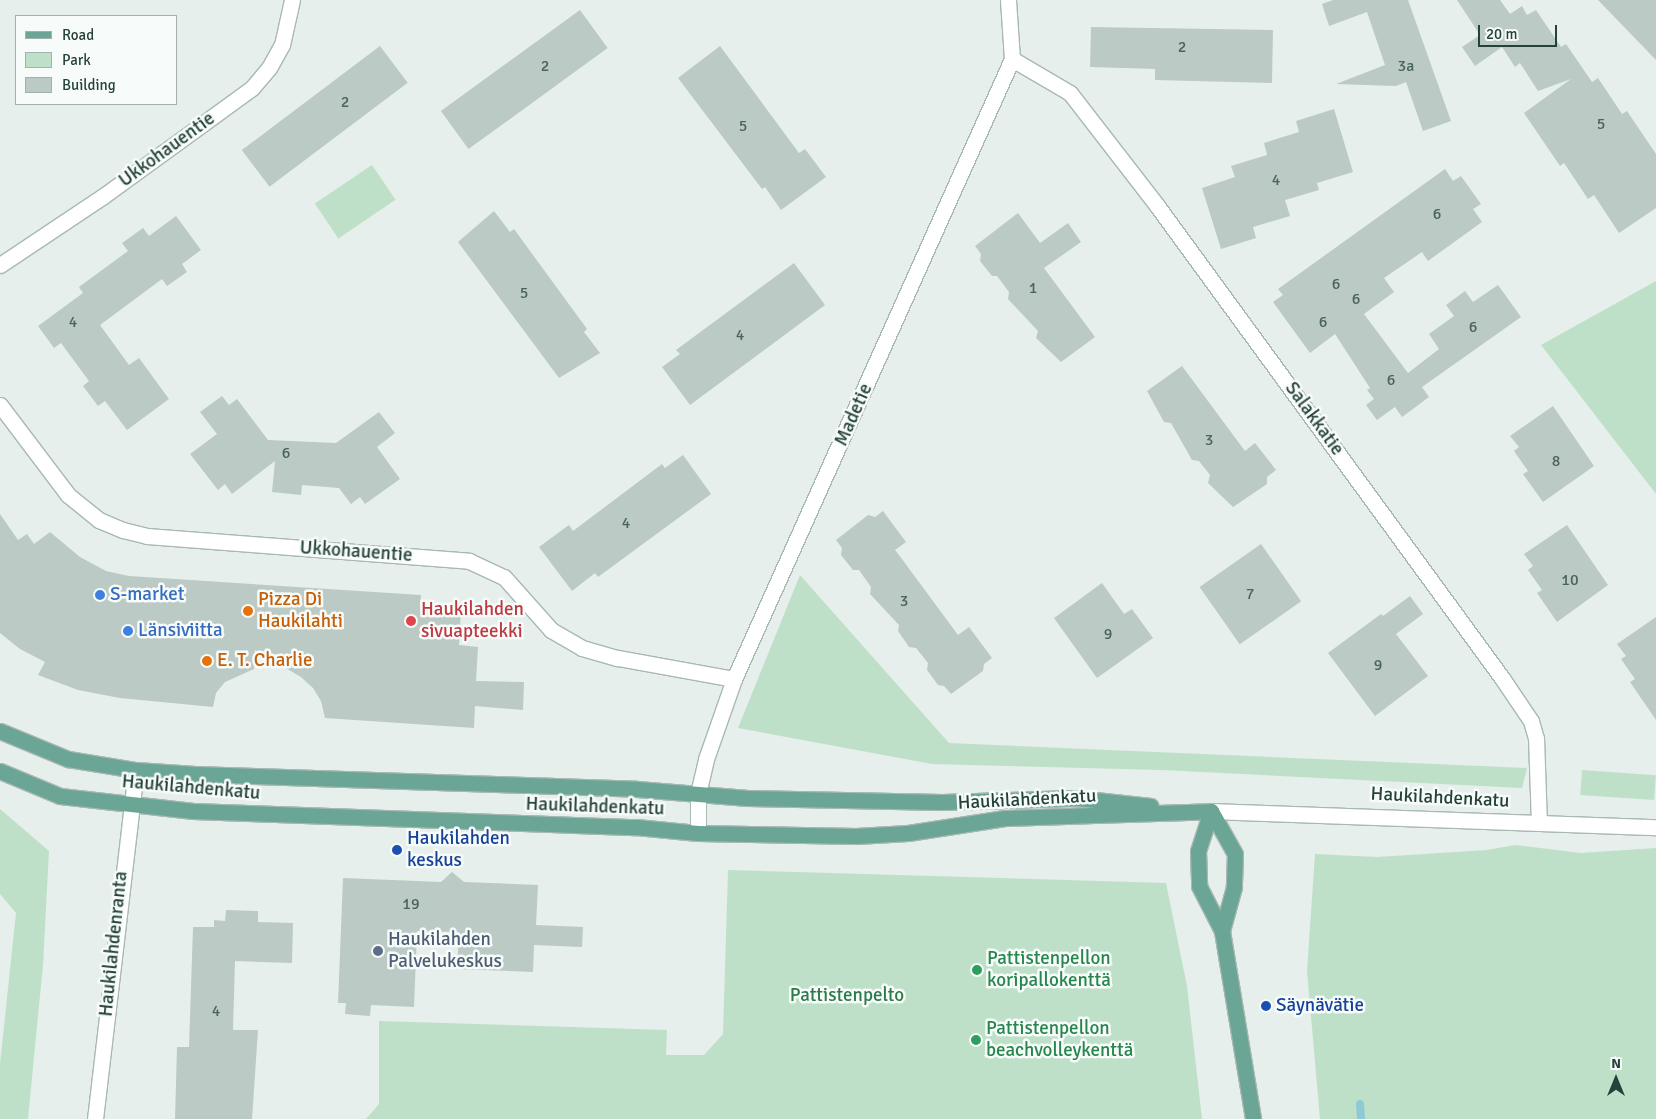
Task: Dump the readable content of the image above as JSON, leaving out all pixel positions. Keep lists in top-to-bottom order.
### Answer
{
  "streets": {
    "main road": ["Haukilahdenkatu"],
    "street": [
      "Ukkohauentie",
      "Madetie",
      "Salakkatie",
      "Haukilahdenranta"
    ]
  },
  "crossings": [
    ["Ukkohauentie", "Madetie"],
    ["Madetie", "Salakkatie"],
    ["Madetie", "Haukilahdenkatu"],
    ["Salakkatie", "Haukilahdenkatu"],
    ["Haukilahdenkatu", "Haukilahdenranta"]
  ],
  "parks": ["Pattistenpelto"],
  "places": [
    "S-market",
    "Pizza Di Haukilahti",
    "Haukilahden sivuapteekki",
    "Länsiviitta",
    "E. T. Charlie",
    "Haukilahden keskus",
    "Haukilahden Palvelukeskus",
    "Pattistenpellon koripallokenttä",
    "Säynävätie",
    "Pattistenpellon beachvolleykenttä"
  ],
  "house_numbers": [
    "2",
    "2",
    "3a",
    "2",
    "5",
    "5",
    "4",
    "6",
    "6",
    "1",
    "5",
    "6",
    "4",
    "6",
    "6",
    "4",
    "6",
    "3",
    "6",
    "8",
    "4",
    "10",
    "7",
    "3",
    "9",
    "9",
    "19",
    "4"
  ],
  "legend": ["Road", "Park", "Building"],
  "scale_bar": "20 m",
  "north": "top"
}
